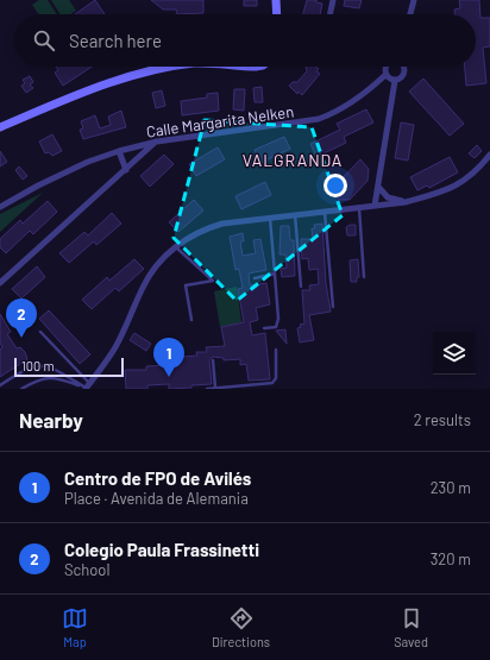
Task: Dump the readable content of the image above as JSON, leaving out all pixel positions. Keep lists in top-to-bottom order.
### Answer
{
  "streets": {
    "street": ["Calle Margarita Nelken"]
  },
  "districts": ["VALGRANDA"],
  "scale_bar": "100 m",
  "page": {
    "search": "Search here",
    "pins": ["2", "1"],
    "scale": "100 m",
    "heading": ["Nearby", "2 results"],
    "list": [
      {
        "mark": "1",
        "name": "Centro de FPO de Avilés",
        "note": "Place · Avenida de Alemania",
        "value": "230 m"
      },
      {
        "mark": "2",
        "name": "Colegio Paula Frassinetti",
        "note": "School",
        "value": "320 m"
      }
    ],
    "nav": ["Map", "Directions", "Saved"]
  }
}
